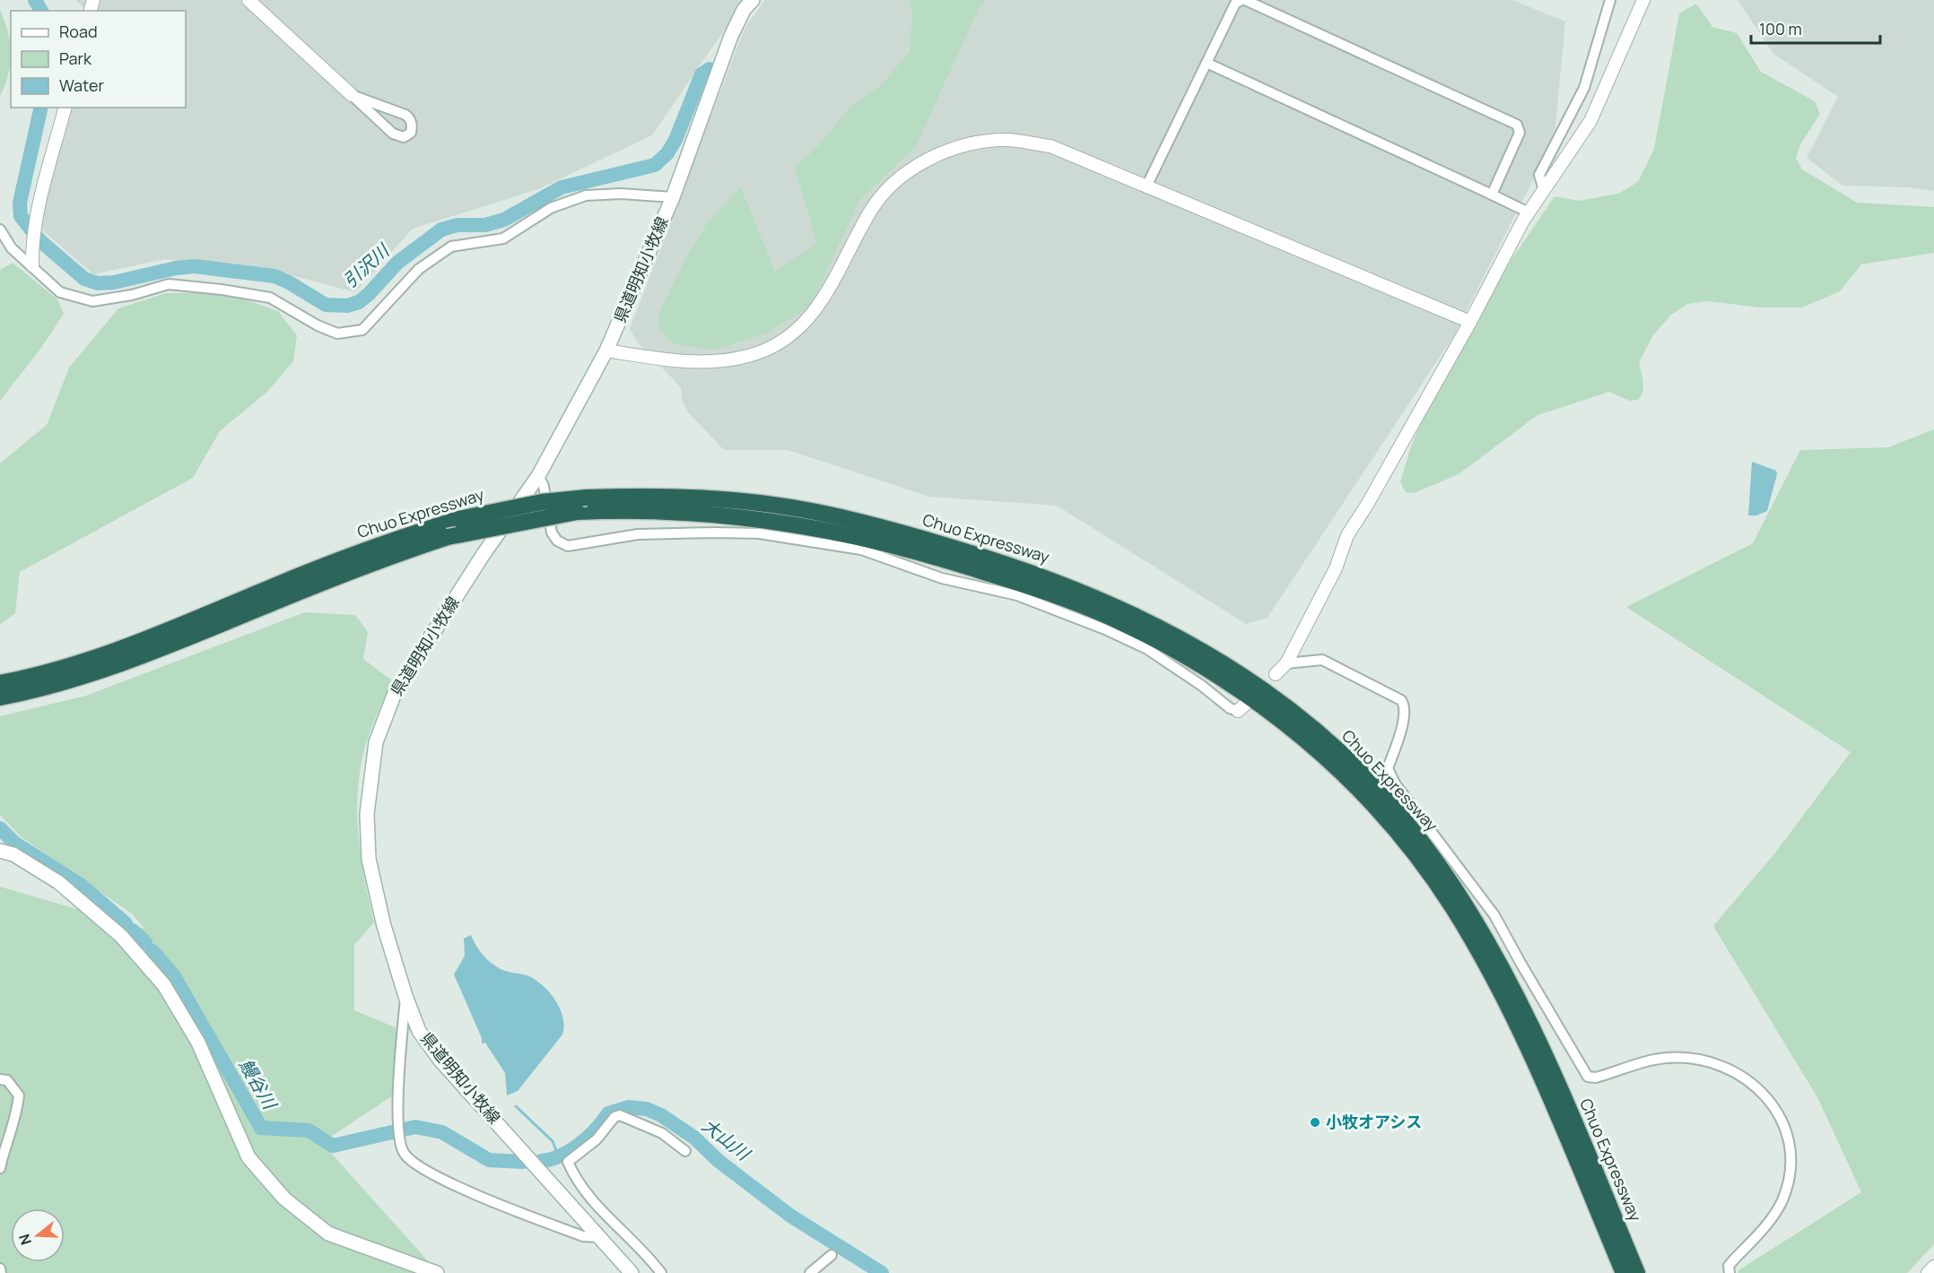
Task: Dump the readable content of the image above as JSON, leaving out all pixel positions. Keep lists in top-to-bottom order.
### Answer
{
  "streets": {
    "highway": ["Chuo Expressway"],
    "main road": ["県道明知小牧線"]
  },
  "water": ["引沢川", "鰻谷川", "大山川"],
  "places": ["小牧オアシス"],
  "legend": ["Road", "Park", "Water"],
  "scale_bar": "100 m",
  "north": "left"
}
